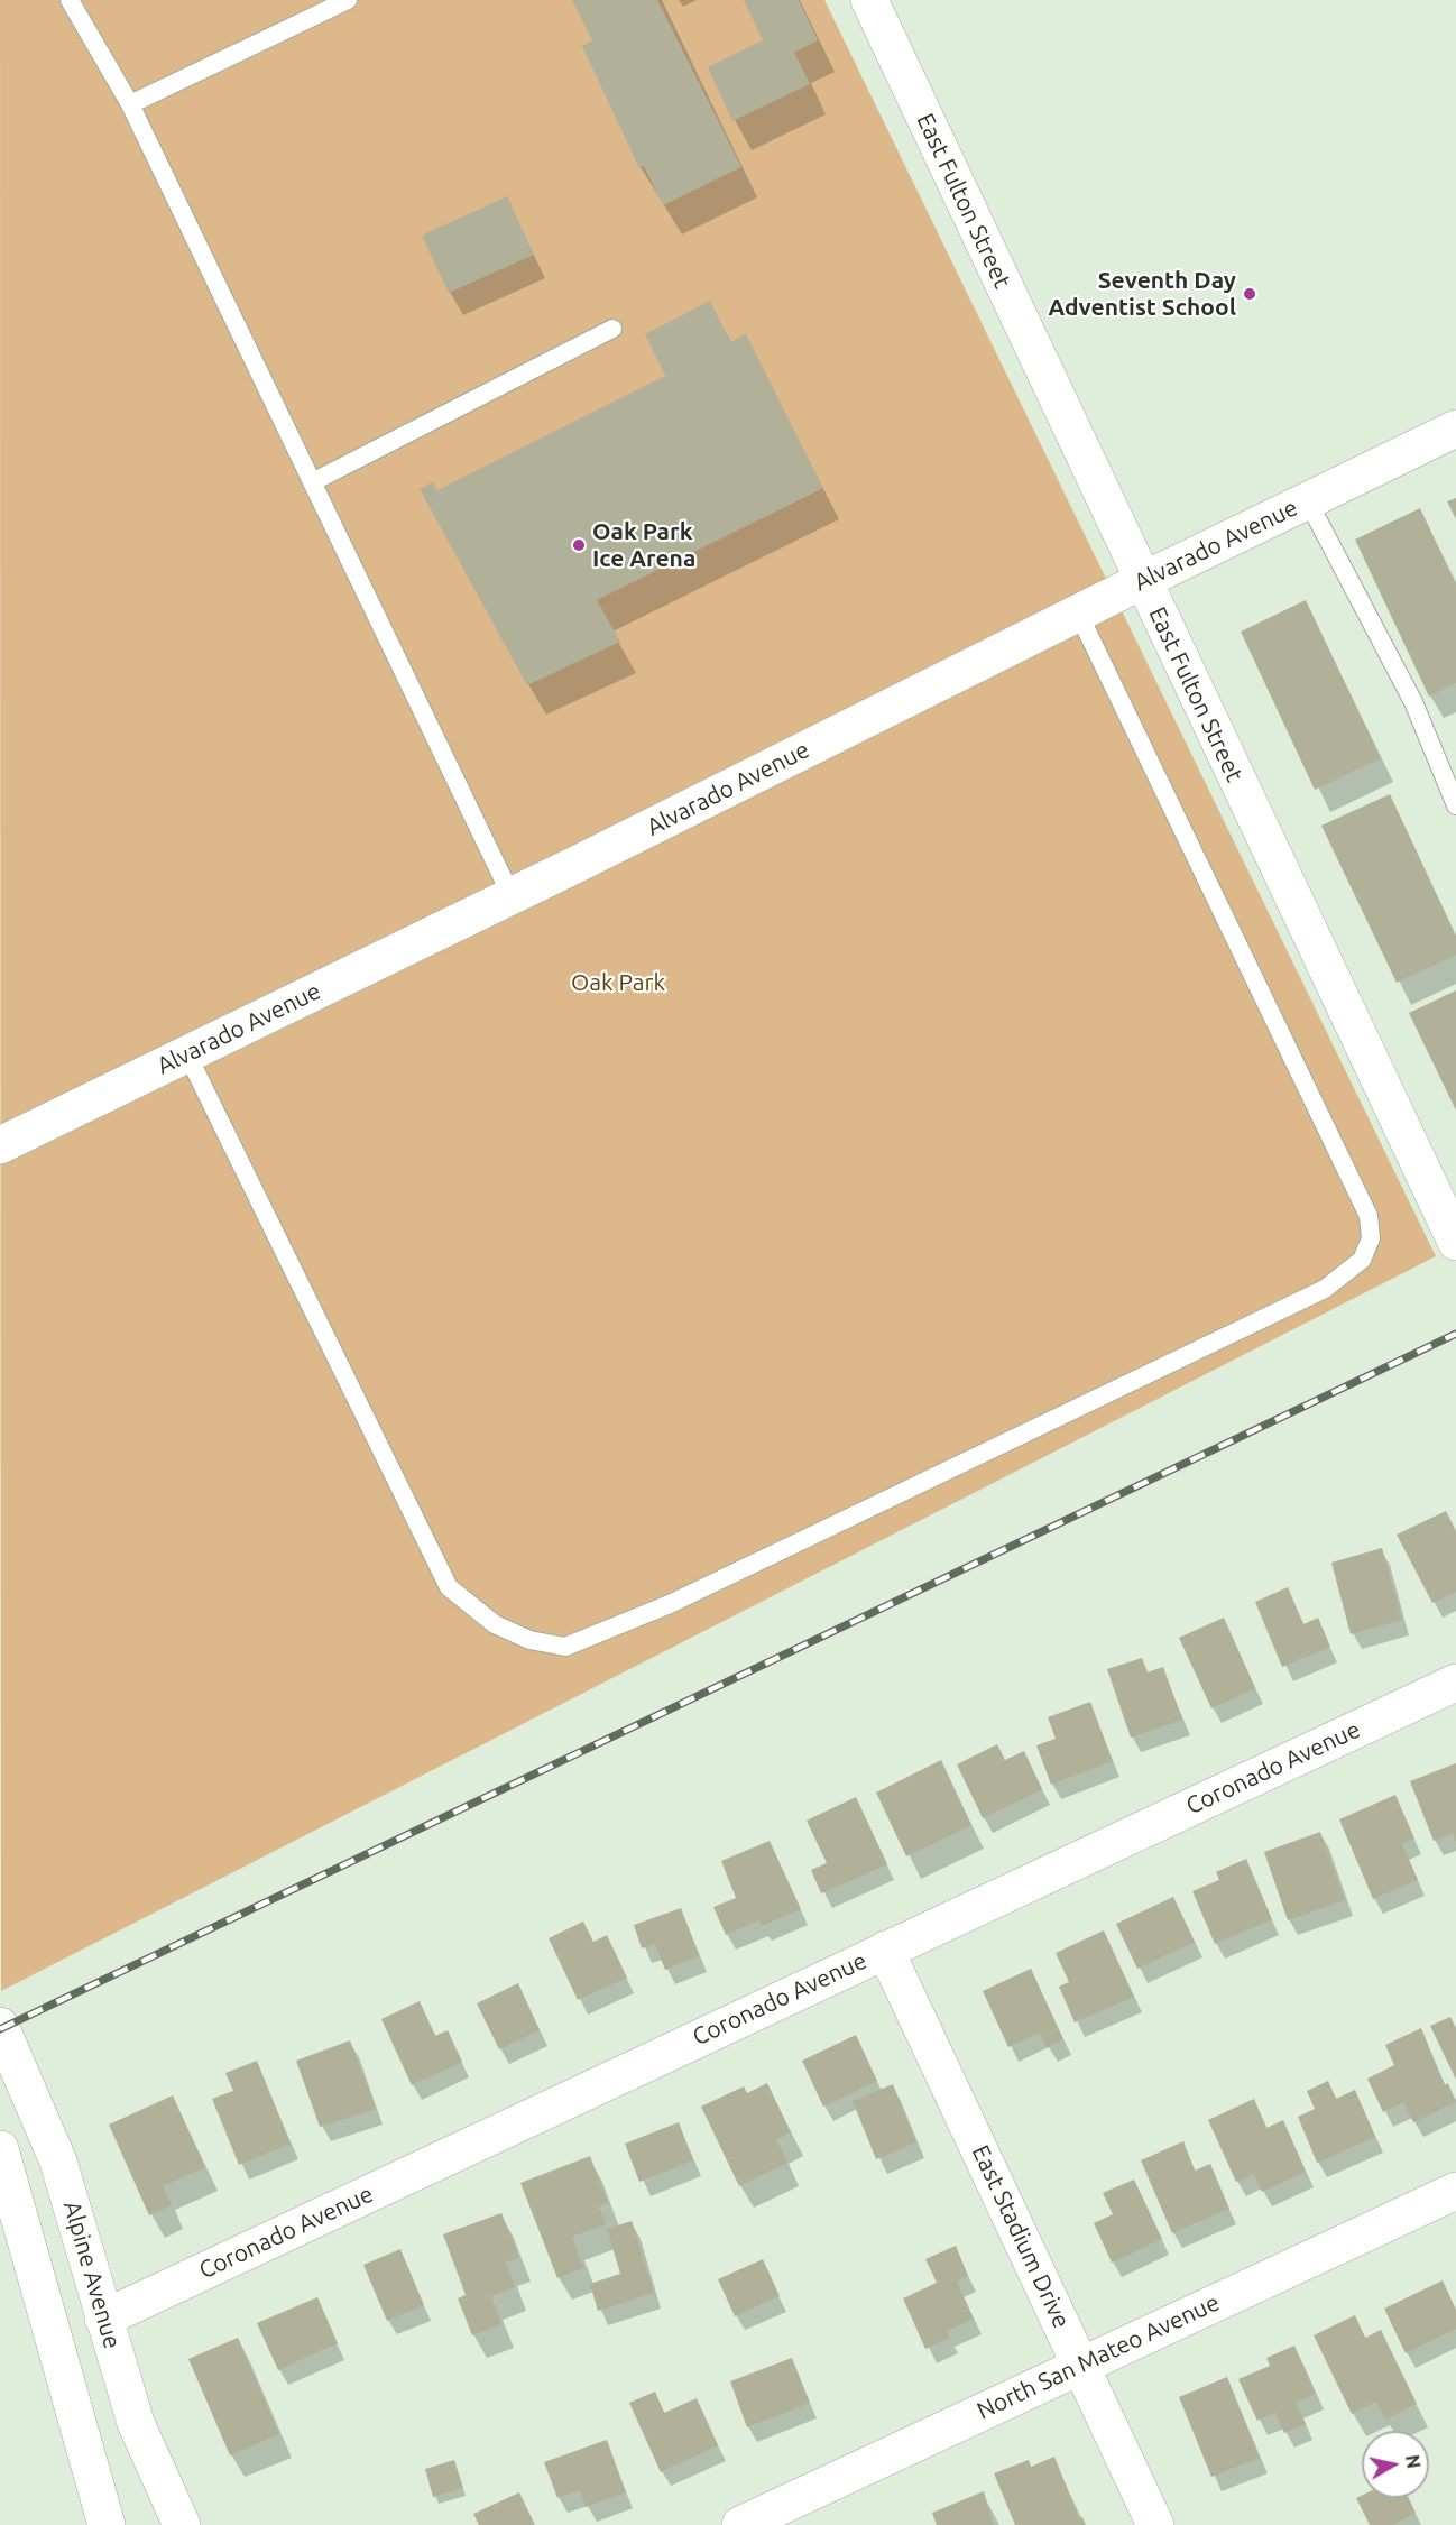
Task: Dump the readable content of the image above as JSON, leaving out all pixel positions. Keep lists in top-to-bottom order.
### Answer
{
  "streets": {
    "street": [
      "East Fulton Street",
      "Alvarado Avenue",
      "Coronado Avenue",
      "East Stadium Drive",
      "Alpine Avenue",
      "North San Mateo Avenue"
    ]
  },
  "crossings": [
    ["East Fulton Street", "Alvarado Avenue"],
    ["Coronado Avenue", "East Stadium Drive"],
    ["Coronado Avenue", "Alpine Avenue"],
    ["East Stadium Drive", "North San Mateo Avenue"]
  ],
  "parks": ["Oak Park"],
  "places": ["Seventh Day Adventist School", "Oak Park Ice Arena"],
  "north": "right"
}
